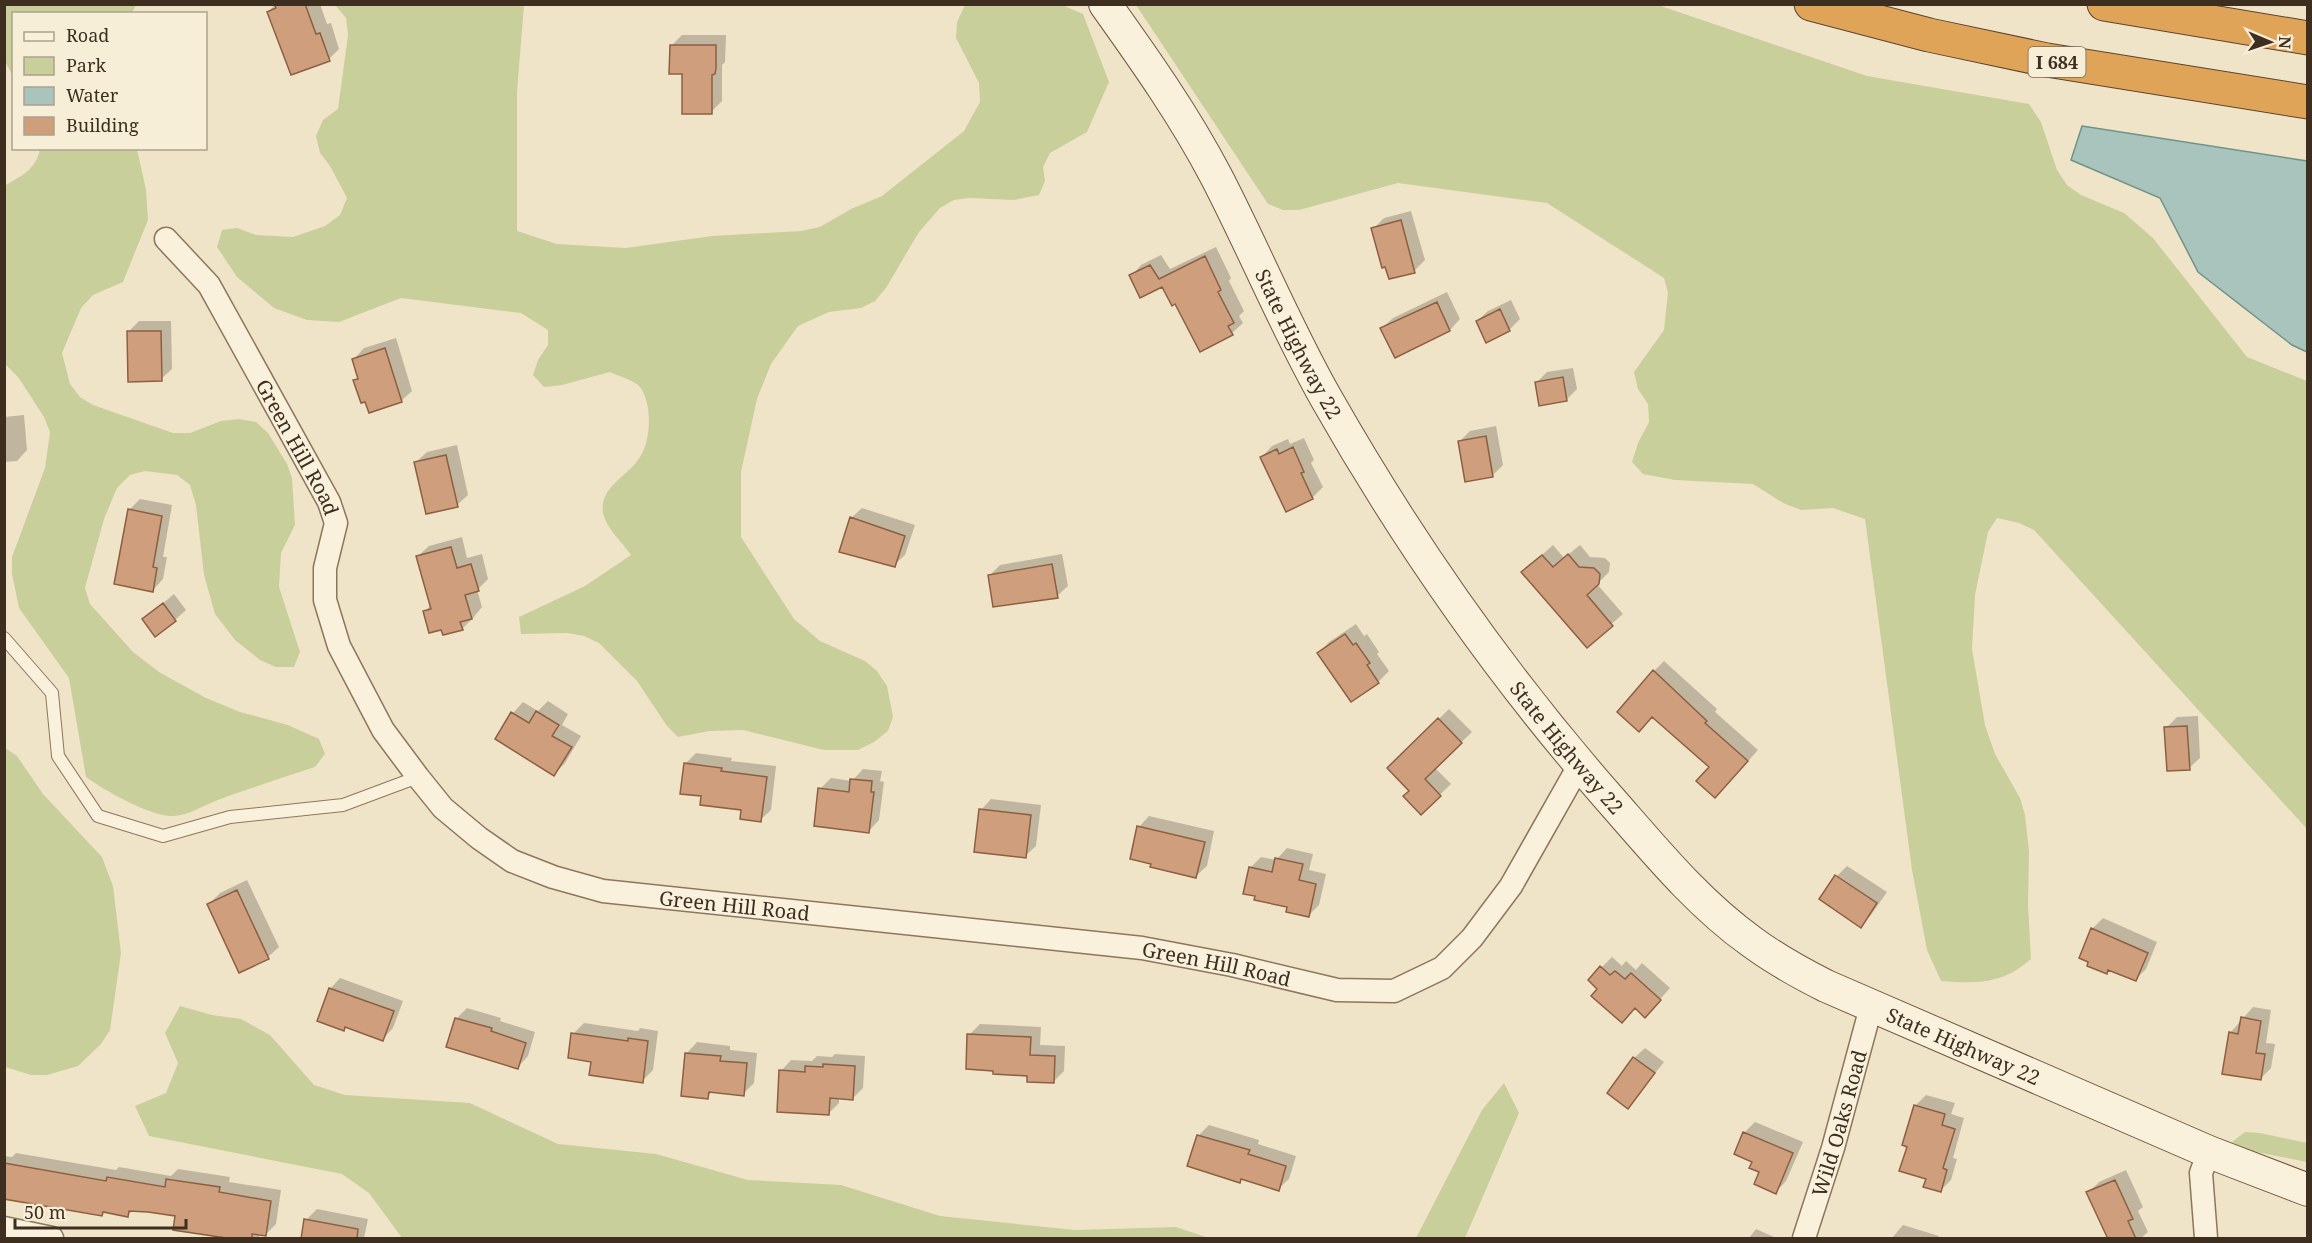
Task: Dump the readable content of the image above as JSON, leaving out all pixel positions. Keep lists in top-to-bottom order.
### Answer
{
  "streets": {
    "highway": ["I 684"],
    "main road": ["State Highway 22"],
    "street": ["Green Hill Road", "Wild Oaks Road"]
  },
  "crossings": [
    ["State Highway 22", "Green Hill Road"],
    ["State Highway 22", "Wild Oaks Road"]
  ],
  "legend": [
    "Road",
    "Park",
    "Water",
    "Building"
  ],
  "scale_bar": "50 m",
  "north": "right"
}
